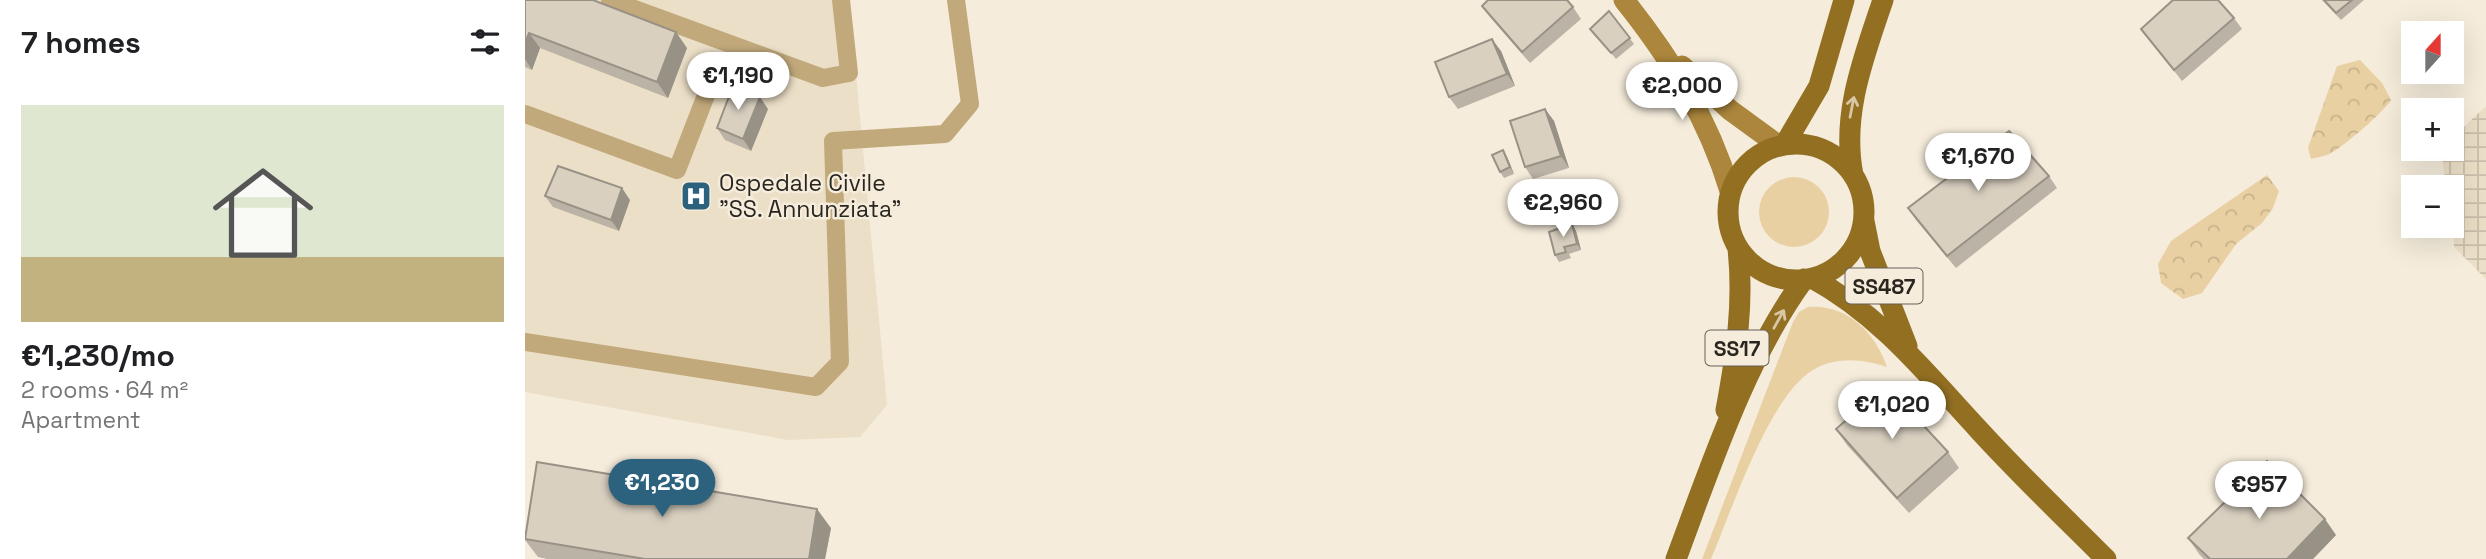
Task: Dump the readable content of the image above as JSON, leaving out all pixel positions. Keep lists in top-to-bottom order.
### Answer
{
  "streets": {
    "main road": ["SS487", "SS17"]
  },
  "crossings": [
    ["SS487", "SS17"]
  ],
  "places": {
    "hospital": ["Ospedale Civile \"SS. Annunziata\""]
  },
  "north": "top",
  "page": {
    "heading": "7 homes",
    "map_buttons": ["+", "−"],
    "price": [
      "€1,190",
      "€2,000",
      "€1,670",
      "€2,960",
      "€1,020",
      "€1,230",
      "€957"
    ],
    "list": [
      {
        "name": "€1,230/mo",
        "note": "2 rooms · 64 m² · Apartment"
      }
    ]
  }
}
